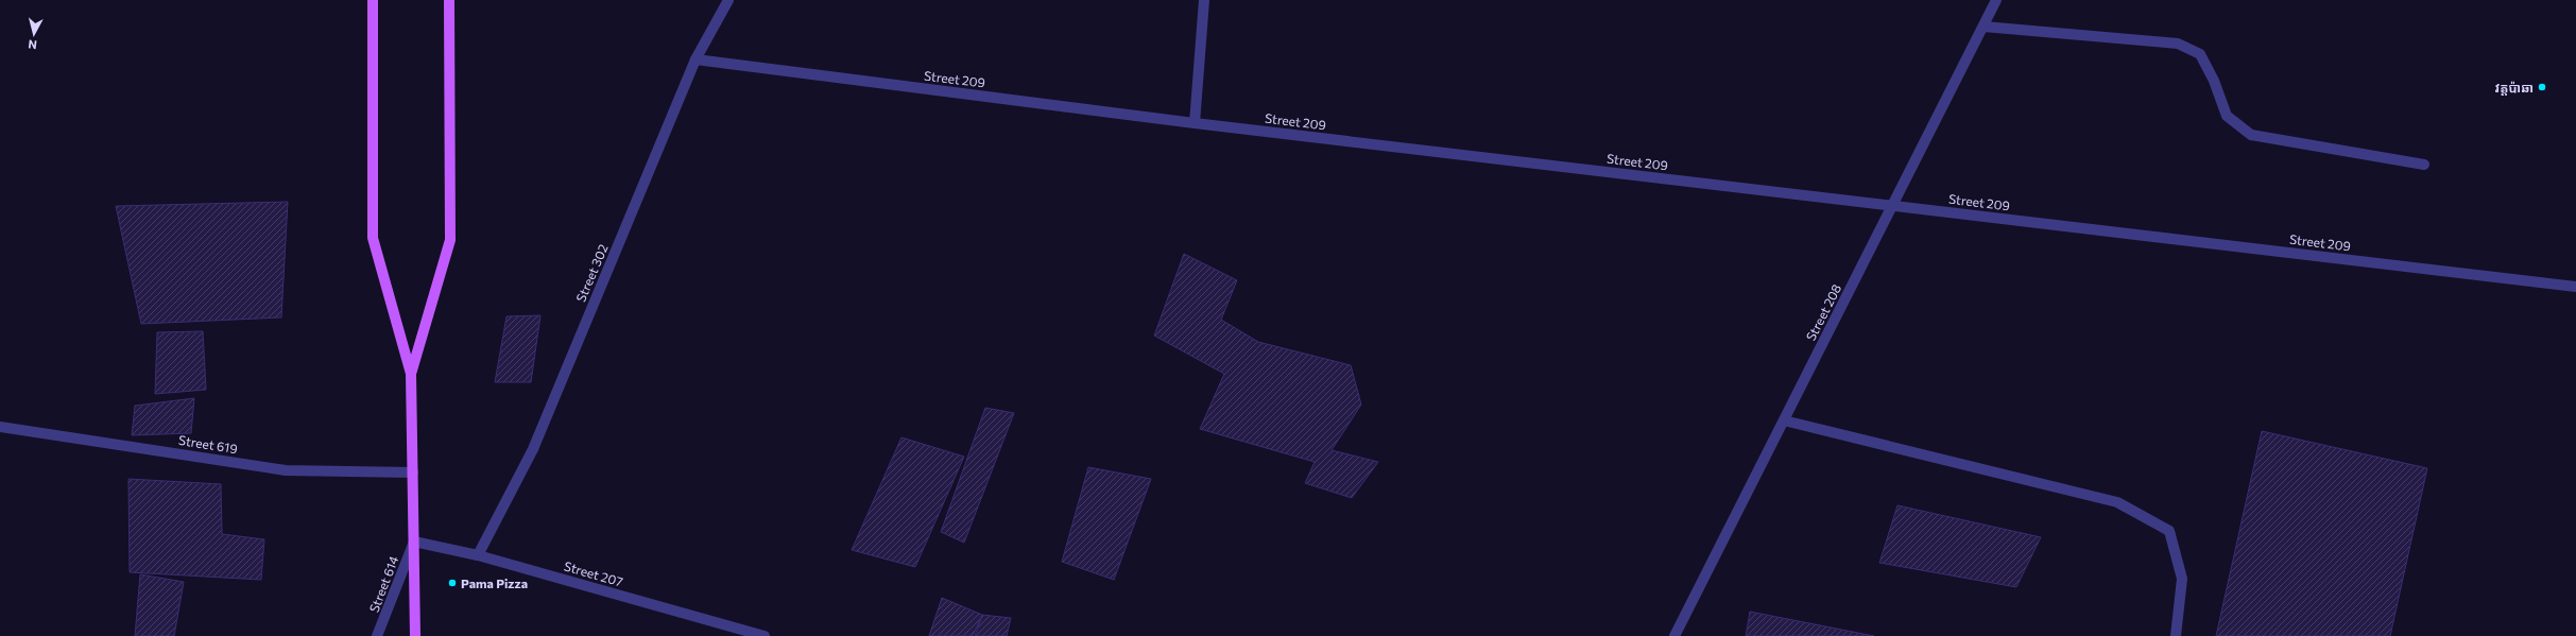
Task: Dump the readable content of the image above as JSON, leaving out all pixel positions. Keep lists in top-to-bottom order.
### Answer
{
  "streets": {
    "street": [
      "Street 209",
      "Street 302",
      "Street 208",
      "Street 619",
      "Street 207",
      "Street 614"
    ]
  },
  "crossings": [
    ["Street 209", "Street 302"],
    ["Street 209", "Street 208"],
    ["Street 302", "Street 207"],
    ["Street 207", "Street 614"]
  ],
  "places": ["វត្តប៉ាឆា", "Pama Pizza"],
  "north": "bottom"
}
